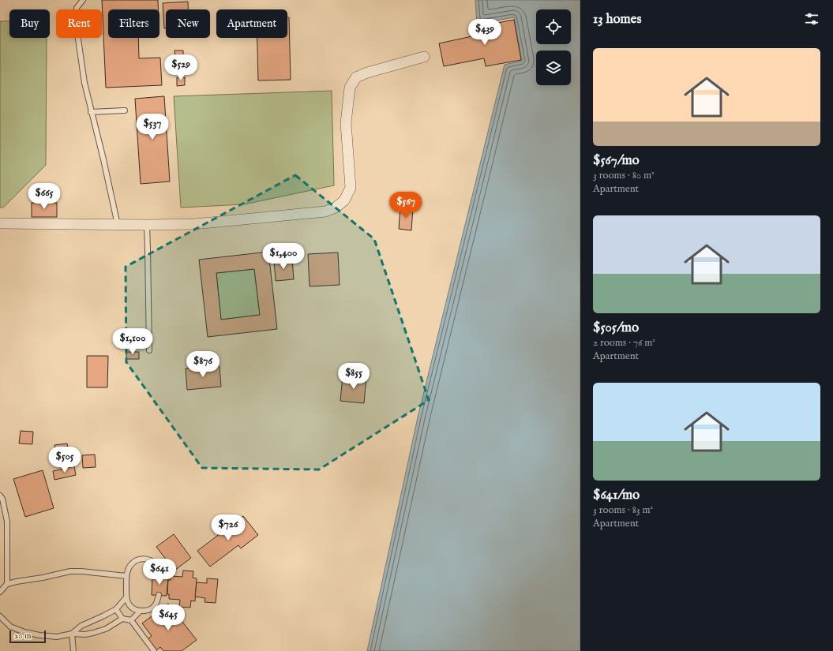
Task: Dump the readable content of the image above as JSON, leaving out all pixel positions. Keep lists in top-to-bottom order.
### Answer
{
  "scale_bar": "20 m",
  "page": {
    "heading": "13 homes",
    "chip": [
      "Buy",
      "Rent",
      "Filters",
      "New",
      "Apartment"
    ],
    "price": [
      "$439",
      "$529",
      "$537",
      "$665",
      "$567",
      "$1,400",
      "$1,100",
      "$876",
      "$855",
      "$505",
      "$726",
      "$641",
      "$645"
    ],
    "list": [
      {
        "name": "$567/mo",
        "note": "3 rooms · 80 m² · Apartment"
      },
      {
        "name": "$505/mo",
        "note": "2 rooms · 76 m² · Apartment"
      },
      {
        "name": "$641/mo",
        "note": "3 rooms · 83 m² · Apartment"
      }
    ],
    "scale": "20 m"
  }
}
